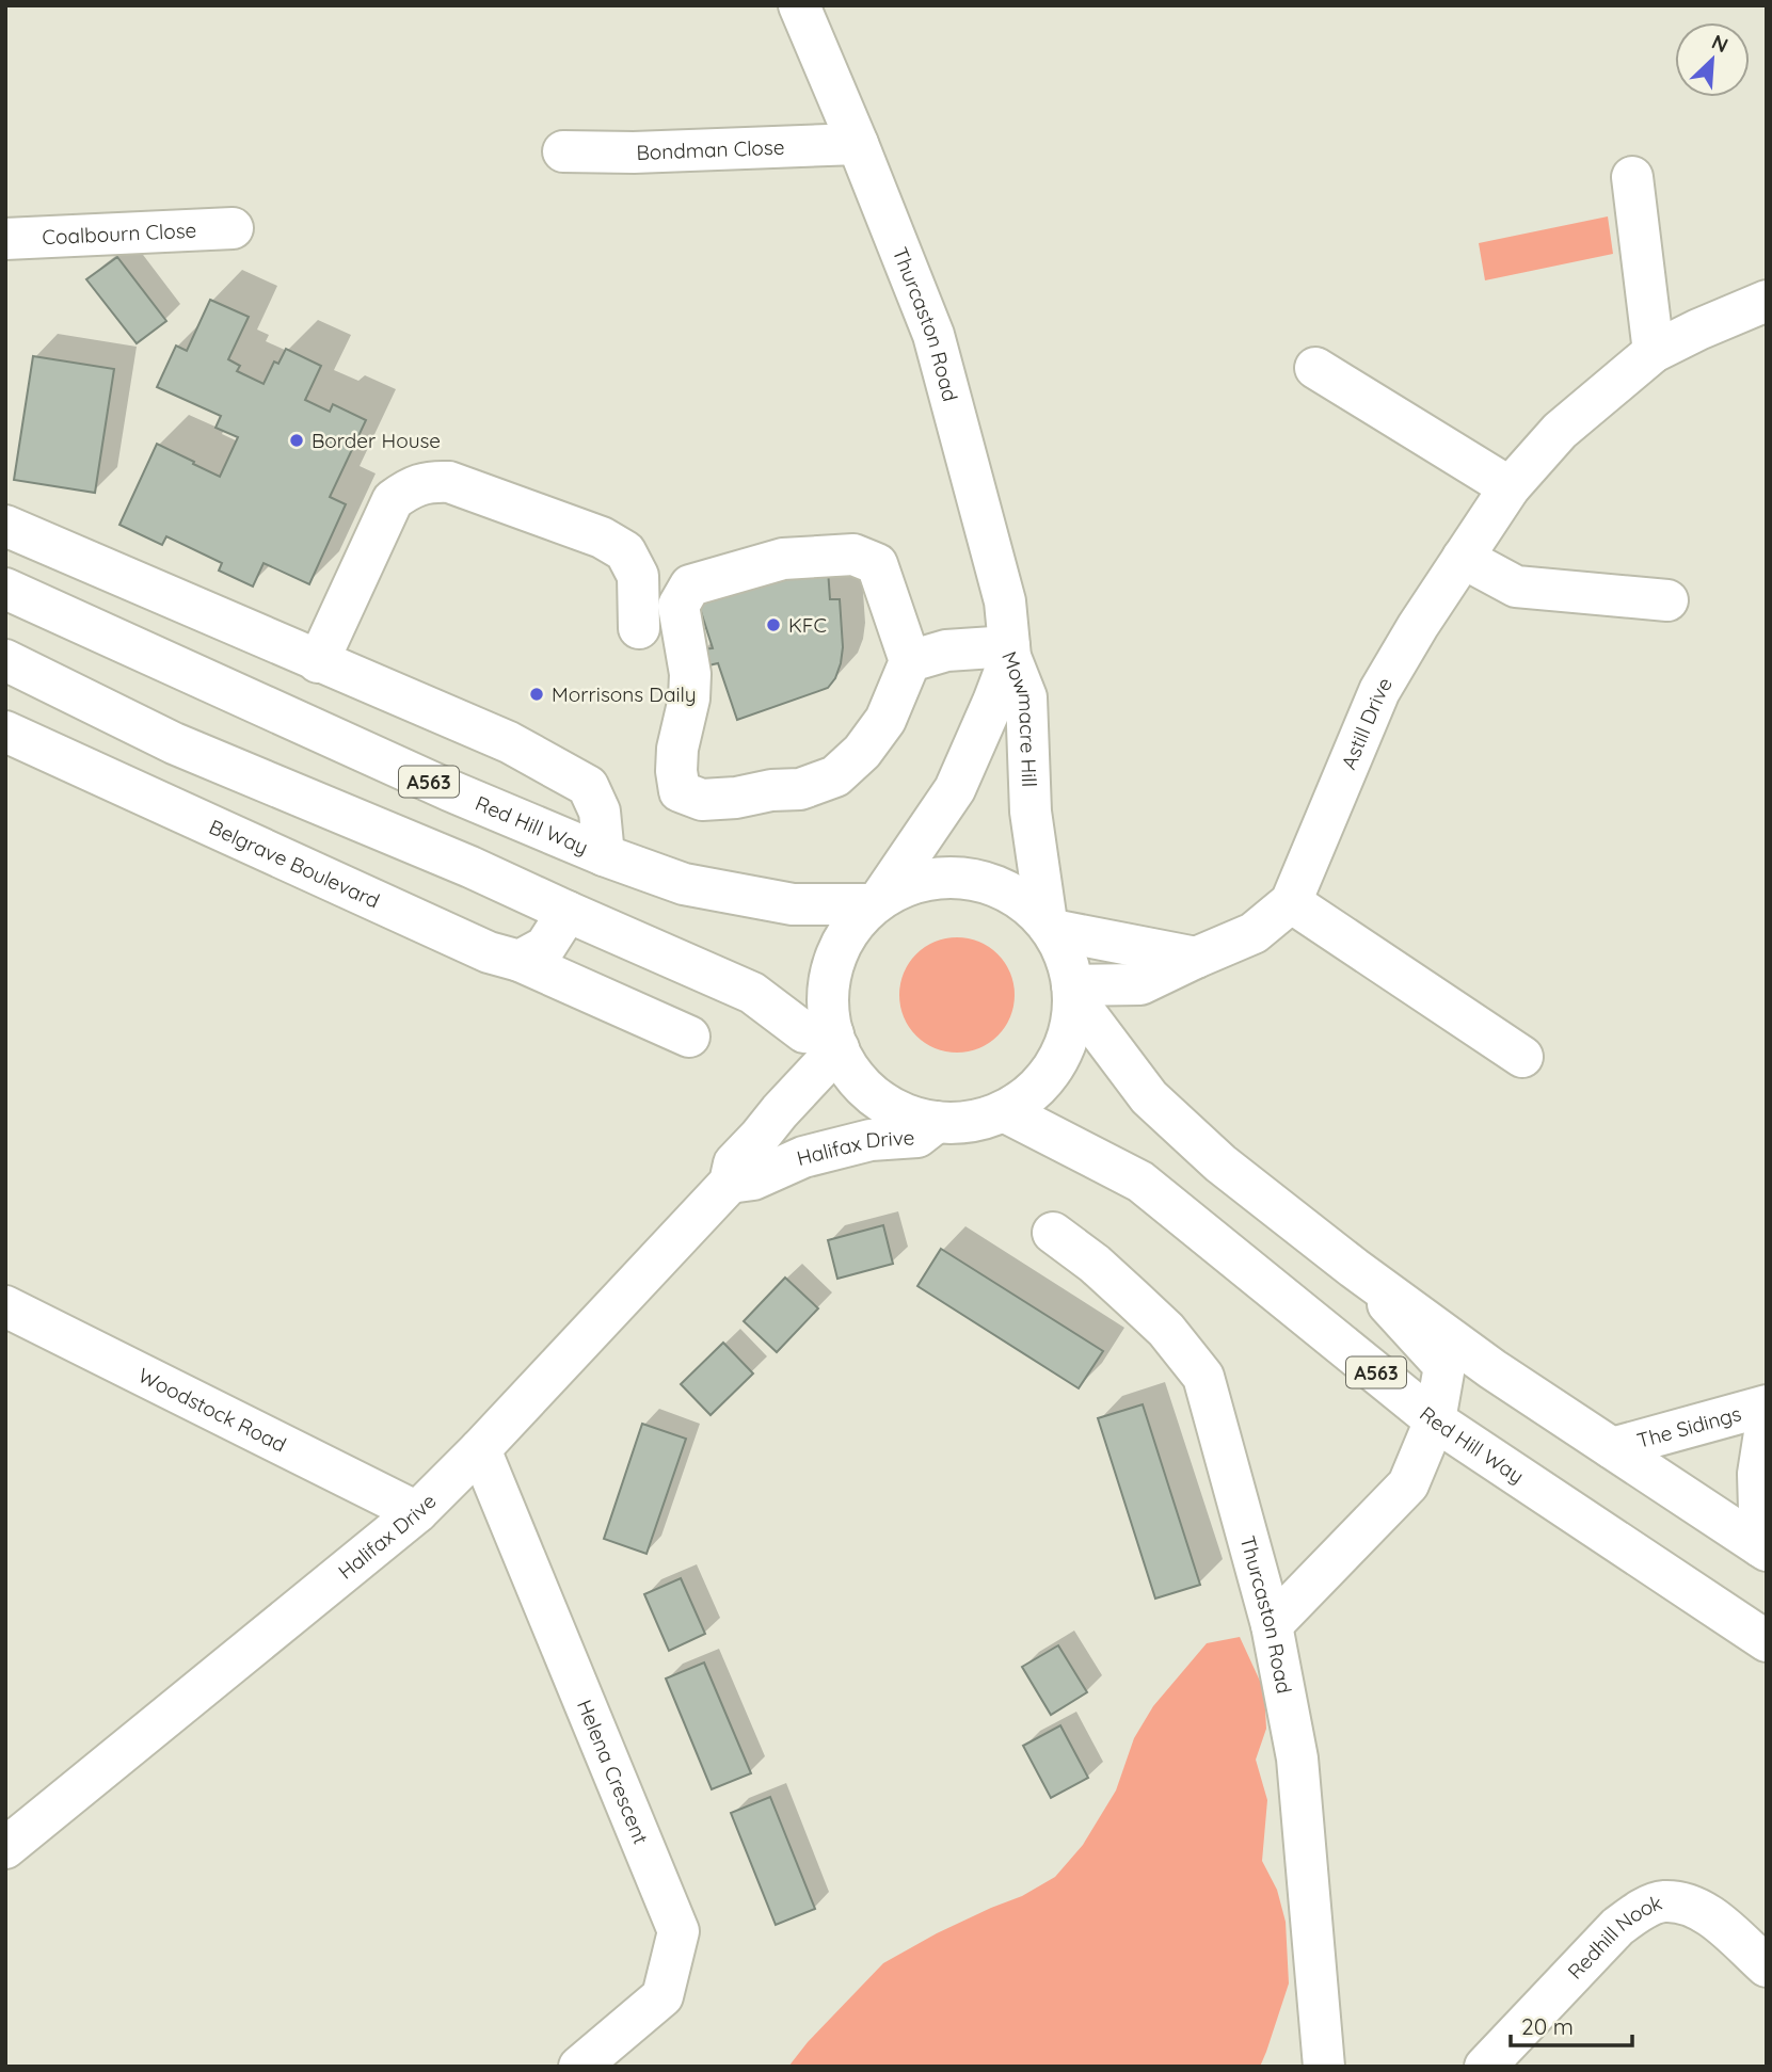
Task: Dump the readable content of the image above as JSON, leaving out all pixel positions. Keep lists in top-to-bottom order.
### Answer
{
  "streets": {
    "main road": [
      "Bondman Close",
      "Coalbourn Close",
      "Thurcaston Road",
      "Astill Drive",
      "Mowmacre Hill",
      "A563",
      "Red Hill Way",
      "Belgrave Boulevard",
      "Halifax Drive",
      "Woodstock Road",
      "The Sidings",
      "Helena Crescent",
      "Redhill Nook"
    ]
  },
  "crossings": [
    ["Bondman Close", "Thurcaston Road"],
    ["Thurcaston Road", "Mowmacre Hill"],
    ["Astill Drive", "Mowmacre Hill"],
    ["Astill Drive", "Red Hill Way"],
    ["Astill Drive", "Halifax Drive"],
    ["Mowmacre Hill", "Red Hill Way"],
    ["Mowmacre Hill", "Halifax Drive"],
    ["Red Hill Way", "Halifax Drive"],
    ["Halifax Drive", "Woodstock Road"],
    ["Halifax Drive", "Helena Crescent"]
  ],
  "places": ["Border House", "KFC", "Morrisons Daily"],
  "scale_bar": "20 m",
  "north": "top right"
}
